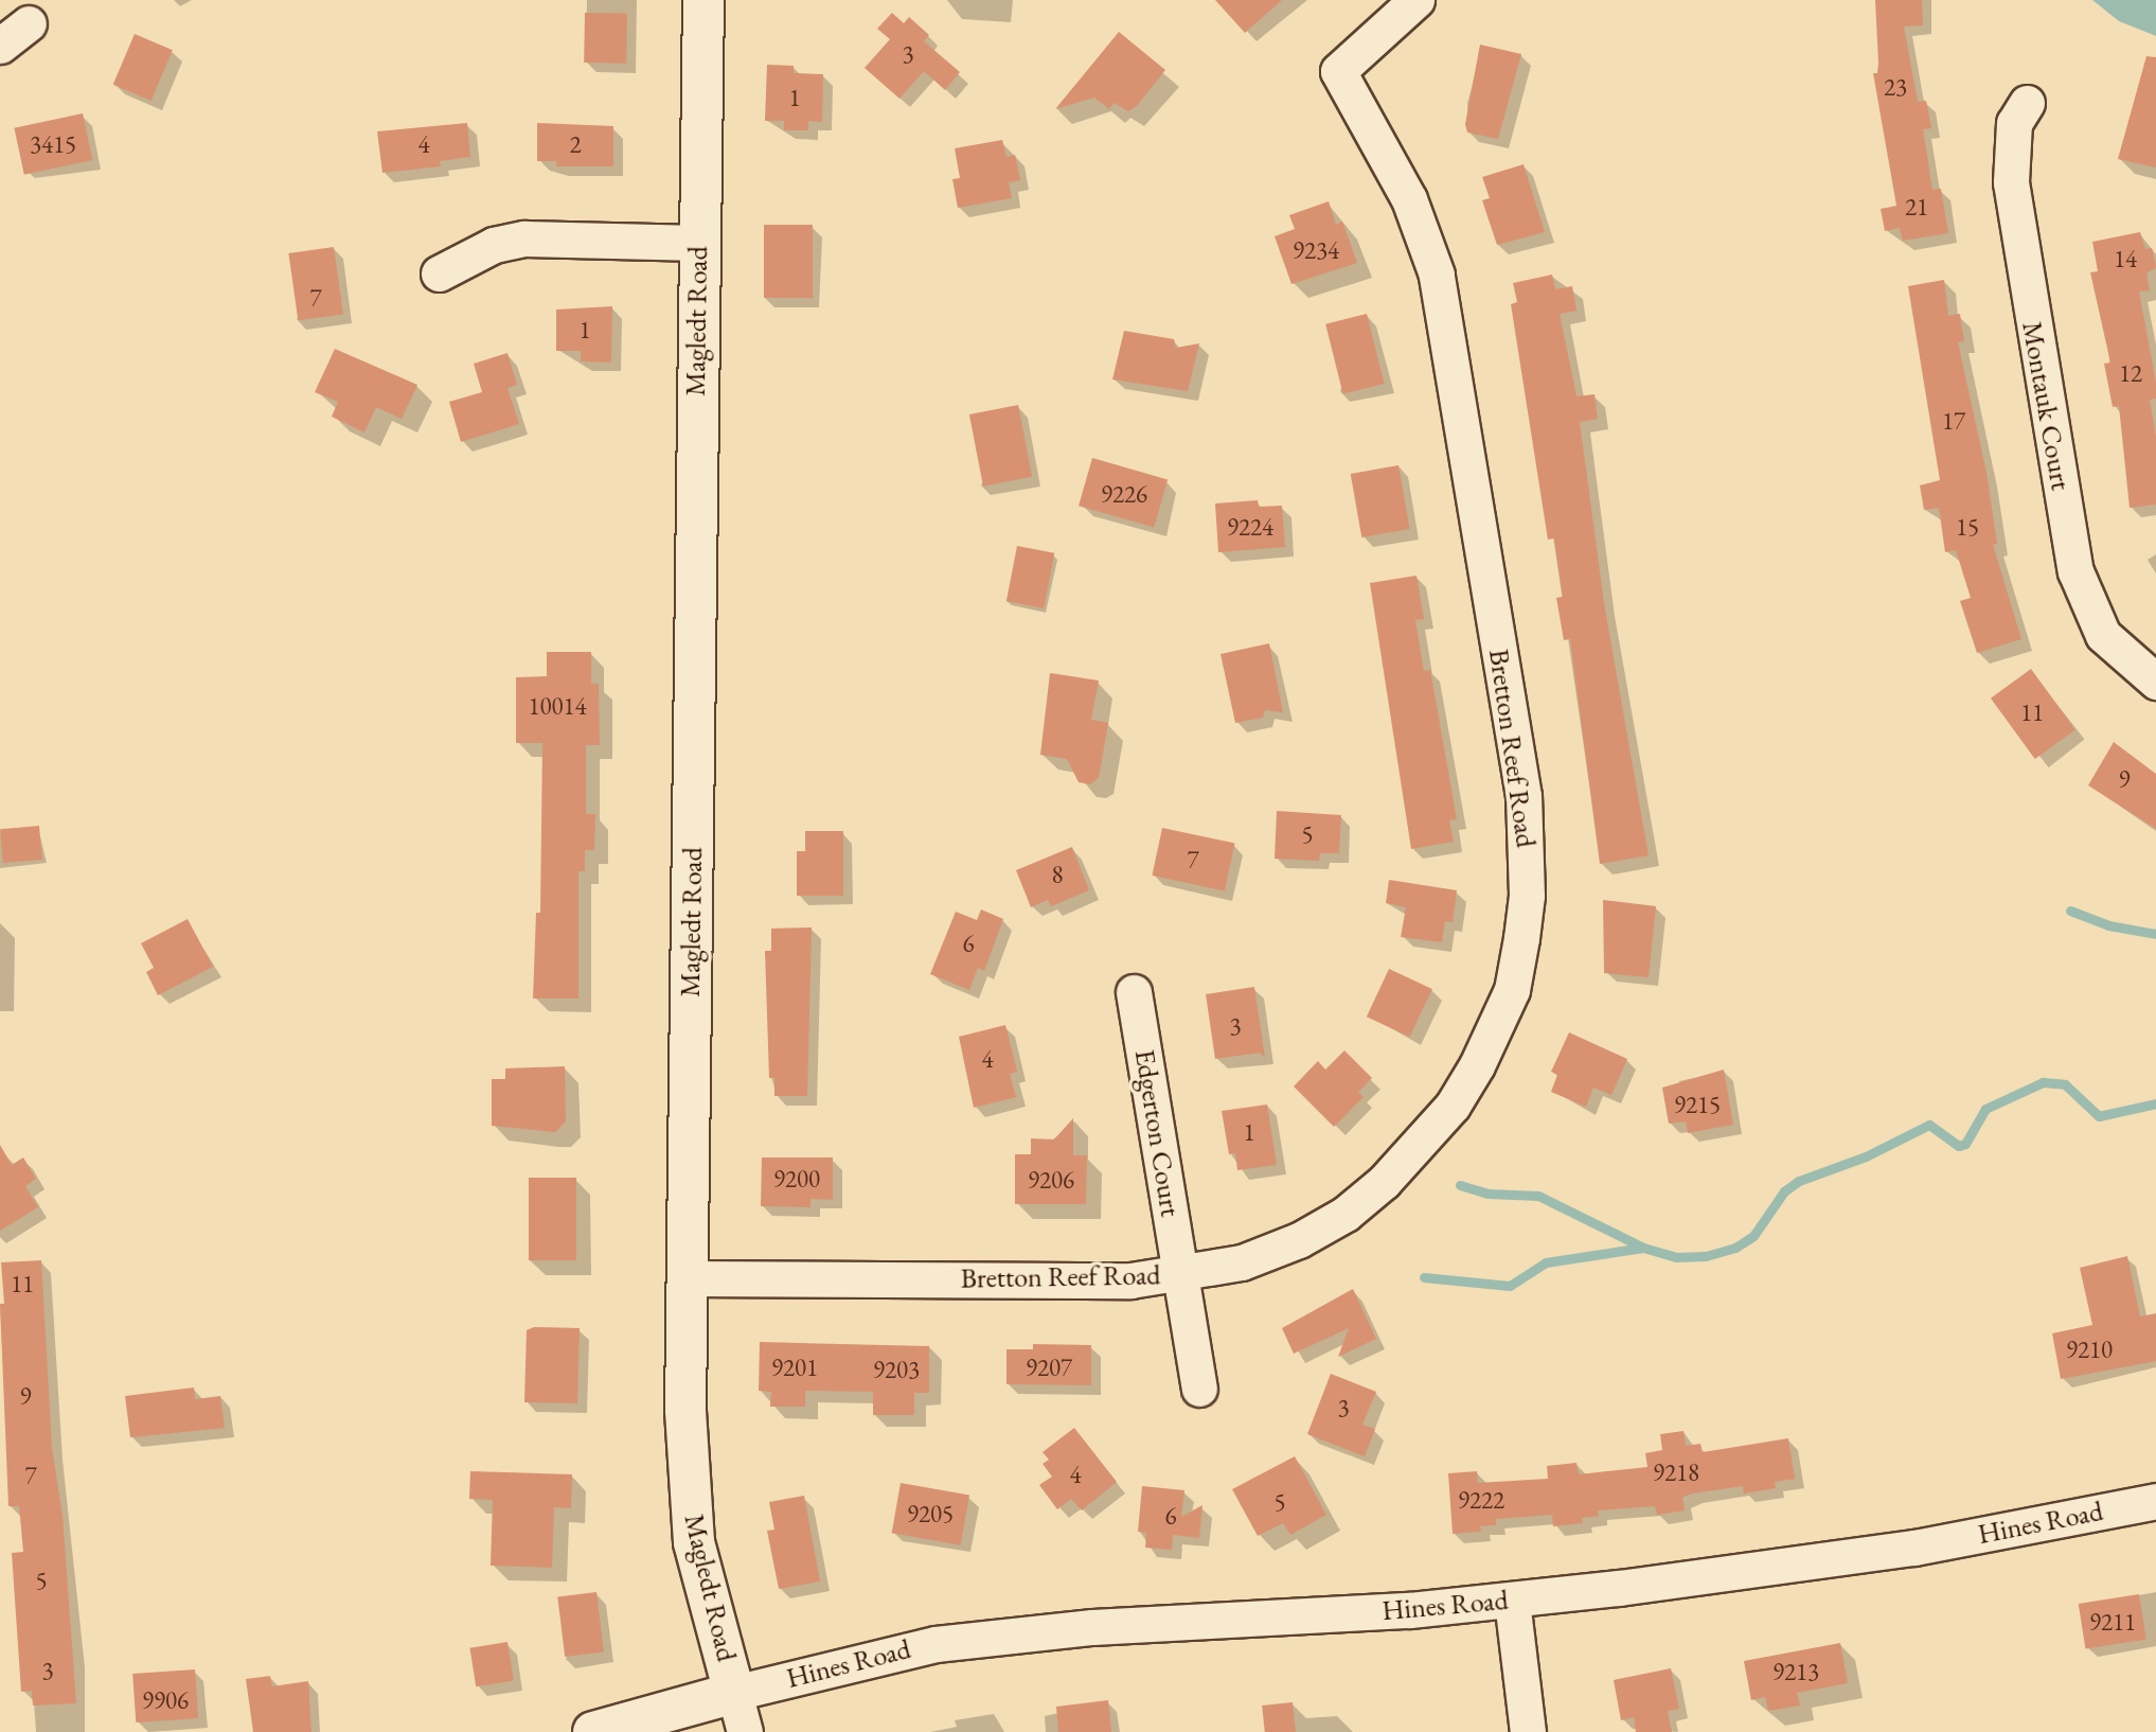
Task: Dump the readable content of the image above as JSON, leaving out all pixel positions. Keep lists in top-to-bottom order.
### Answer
{
  "streets": {
    "street": [
      "Magledt Road",
      "Montauk Court",
      "Bretton Reef Road",
      "Edgerton Court",
      "Hines Road"
    ]
  },
  "crossings": [
    ["Magledt Road", "Bretton Reef Road"],
    ["Magledt Road", "Hines Road"],
    ["Bretton Reef Road", "Edgerton Court"]
  ],
  "house_numbers": [
    "3",
    "23",
    "1",
    "3415",
    "4",
    "2",
    "21",
    "9234",
    "14",
    "7",
    "1",
    "12",
    "17",
    "9226",
    "9224",
    "15",
    "10014",
    "11",
    "9",
    "5",
    "7",
    "8",
    "6",
    "3",
    "4",
    "9215",
    "1",
    "9200",
    "9206",
    "11",
    "9210",
    "9201",
    "9207",
    "9203",
    "9",
    "3",
    "9218",
    "4",
    "7",
    "9222",
    "5",
    "9205",
    "6",
    "5",
    "9211",
    "3",
    "9213",
    "9906"
  ]
}
